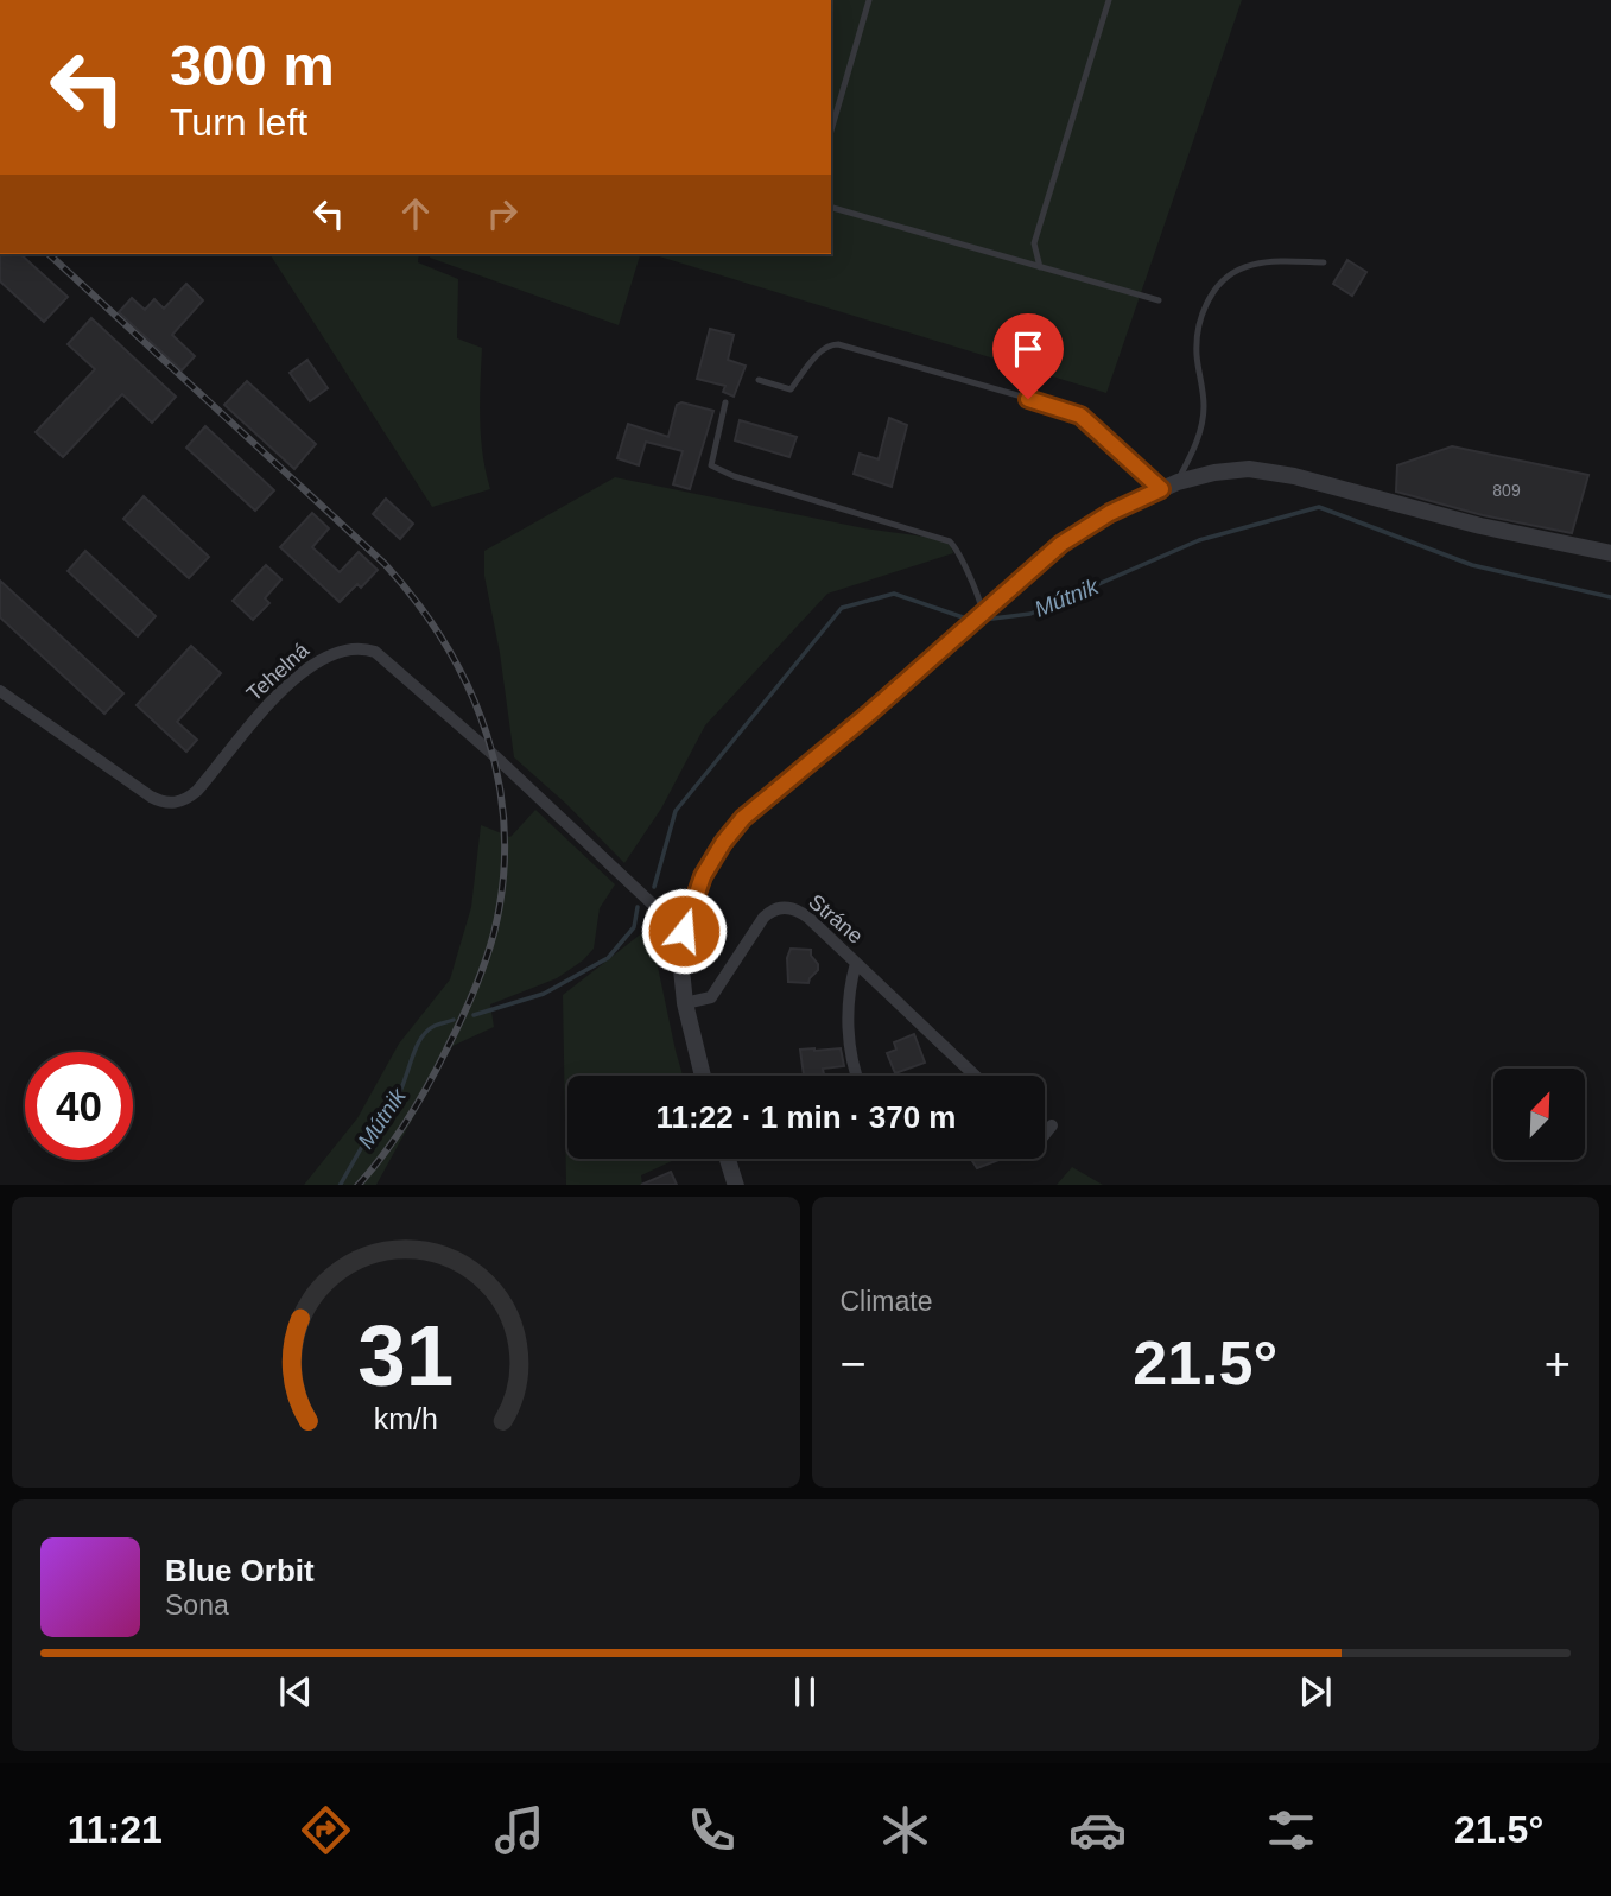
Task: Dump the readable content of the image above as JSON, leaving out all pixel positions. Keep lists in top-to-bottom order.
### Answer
{
  "streets": {
    "street": ["Tehelná", "Stráne"]
  },
  "water": ["Mútnik"],
  "house_numbers": ["809"],
  "north": "top right",
  "page": {
    "turn": ["300 m", "Turn left"],
    "limit": "40",
    "trip": "11:22 · 1 min · 370 m",
    "tile": "Climate",
    "heat": ["−", "21.5°", "+"],
    "song": ["Blue Orbit", "Sona"],
    "tabs": ["11:21", "21.5°"],
    "gauge": ["31", "km/h"]
  }
}
